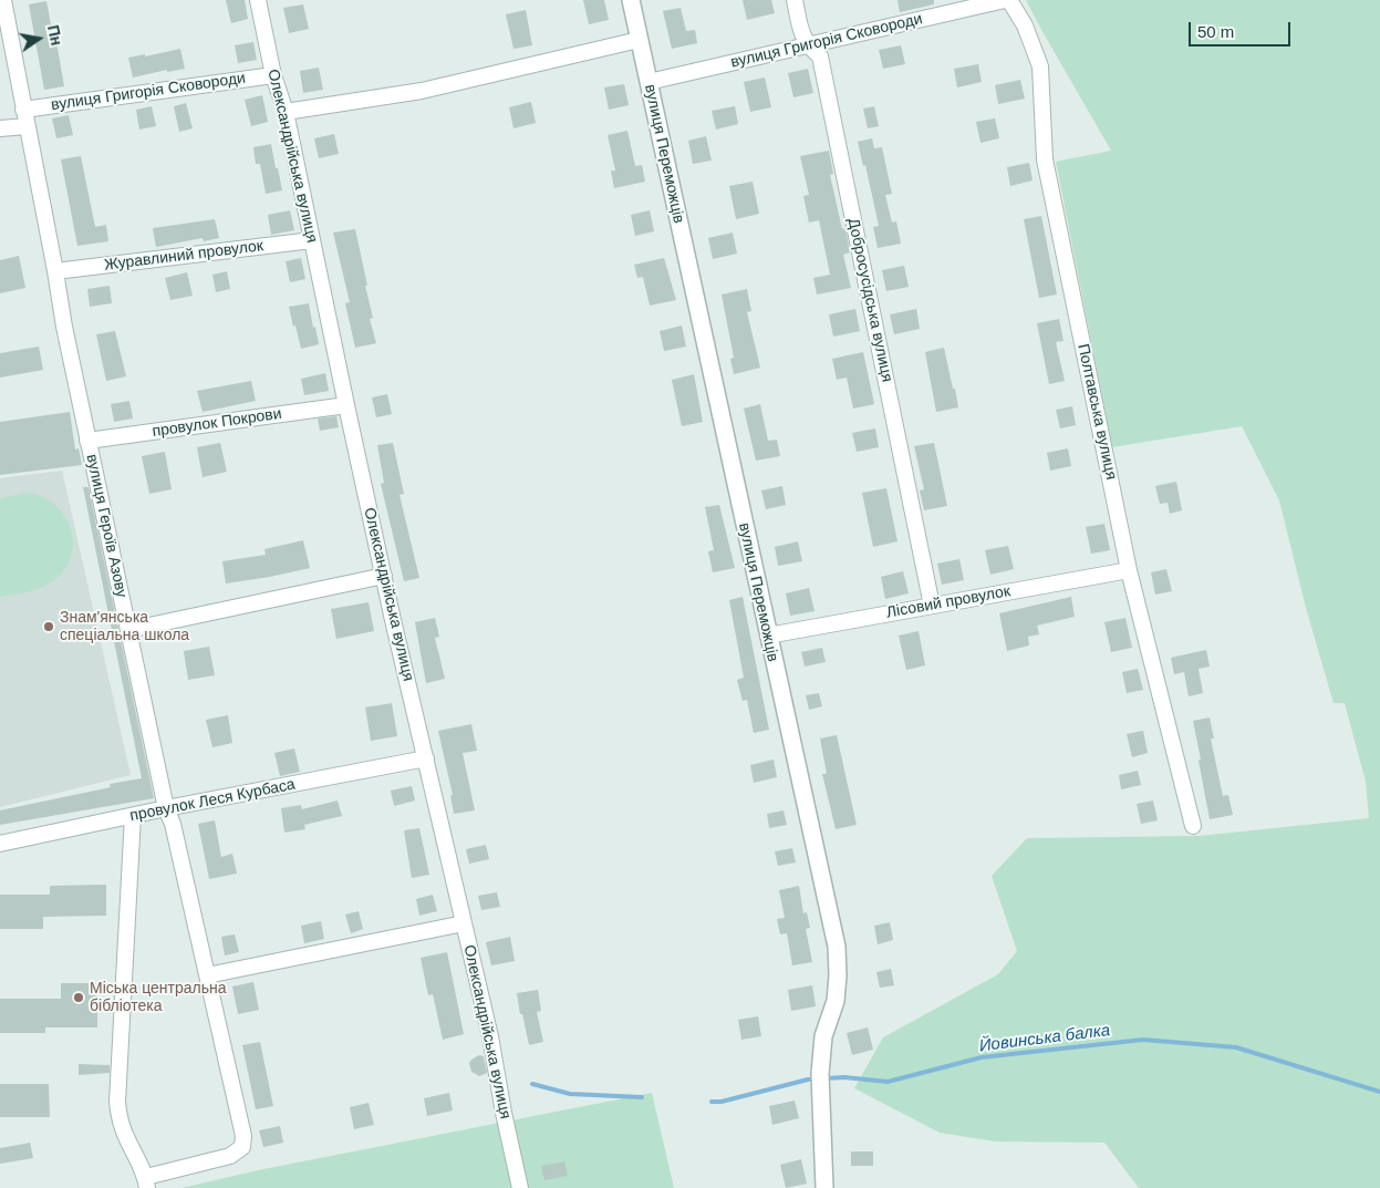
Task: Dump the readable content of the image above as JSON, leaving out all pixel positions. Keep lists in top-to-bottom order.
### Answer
{
  "streets": {
    "street": [
      "вулиця Григорія Сковороди",
      "вулиця Переможців",
      "Олександрійська вулиця",
      "Журавлиний провулок",
      "Добросусідська вулиця",
      "Полтавська вулиця",
      "провулок Покрови",
      "вулиця Героїв Азову",
      "Лісовий провулок",
      "провулок Леся Курбаса"
    ]
  },
  "crossings": [
    ["вулиця Григорія Сковороди", "вулиця Переможців"],
    ["вулиця Григорія Сковороди", "Олександрійська вулиця"],
    ["вулиця Григорія Сковороди", "Добросусідська вулиця"],
    ["вулиця Григорія Сковороди", "вулиця Героїв Азову"],
    ["вулиця Переможців", "Лісовий провулок"],
    ["Олександрійська вулиця", "Журавлиний провулок"],
    ["Олександрійська вулиця", "провулок Покрови"],
    ["Олександрійська вулиця", "провулок Леся Курбаса"],
    ["Журавлиний провулок", "вулиця Героїв Азову"],
    ["Добросусідська вулиця", "Лісовий провулок"],
    ["Полтавська вулиця", "Лісовий провулок"],
    ["провулок Покрови", "вулиця Героїв Азову"],
    ["вулиця Героїв Азову", "провулок Леся Курбаса"]
  ],
  "water": ["Йовинська балка"],
  "places": ["Знам'янська спеціальна школа", "Міська центральна бібліотека"],
  "scale_bar": "50 m",
  "north": "right"
}
